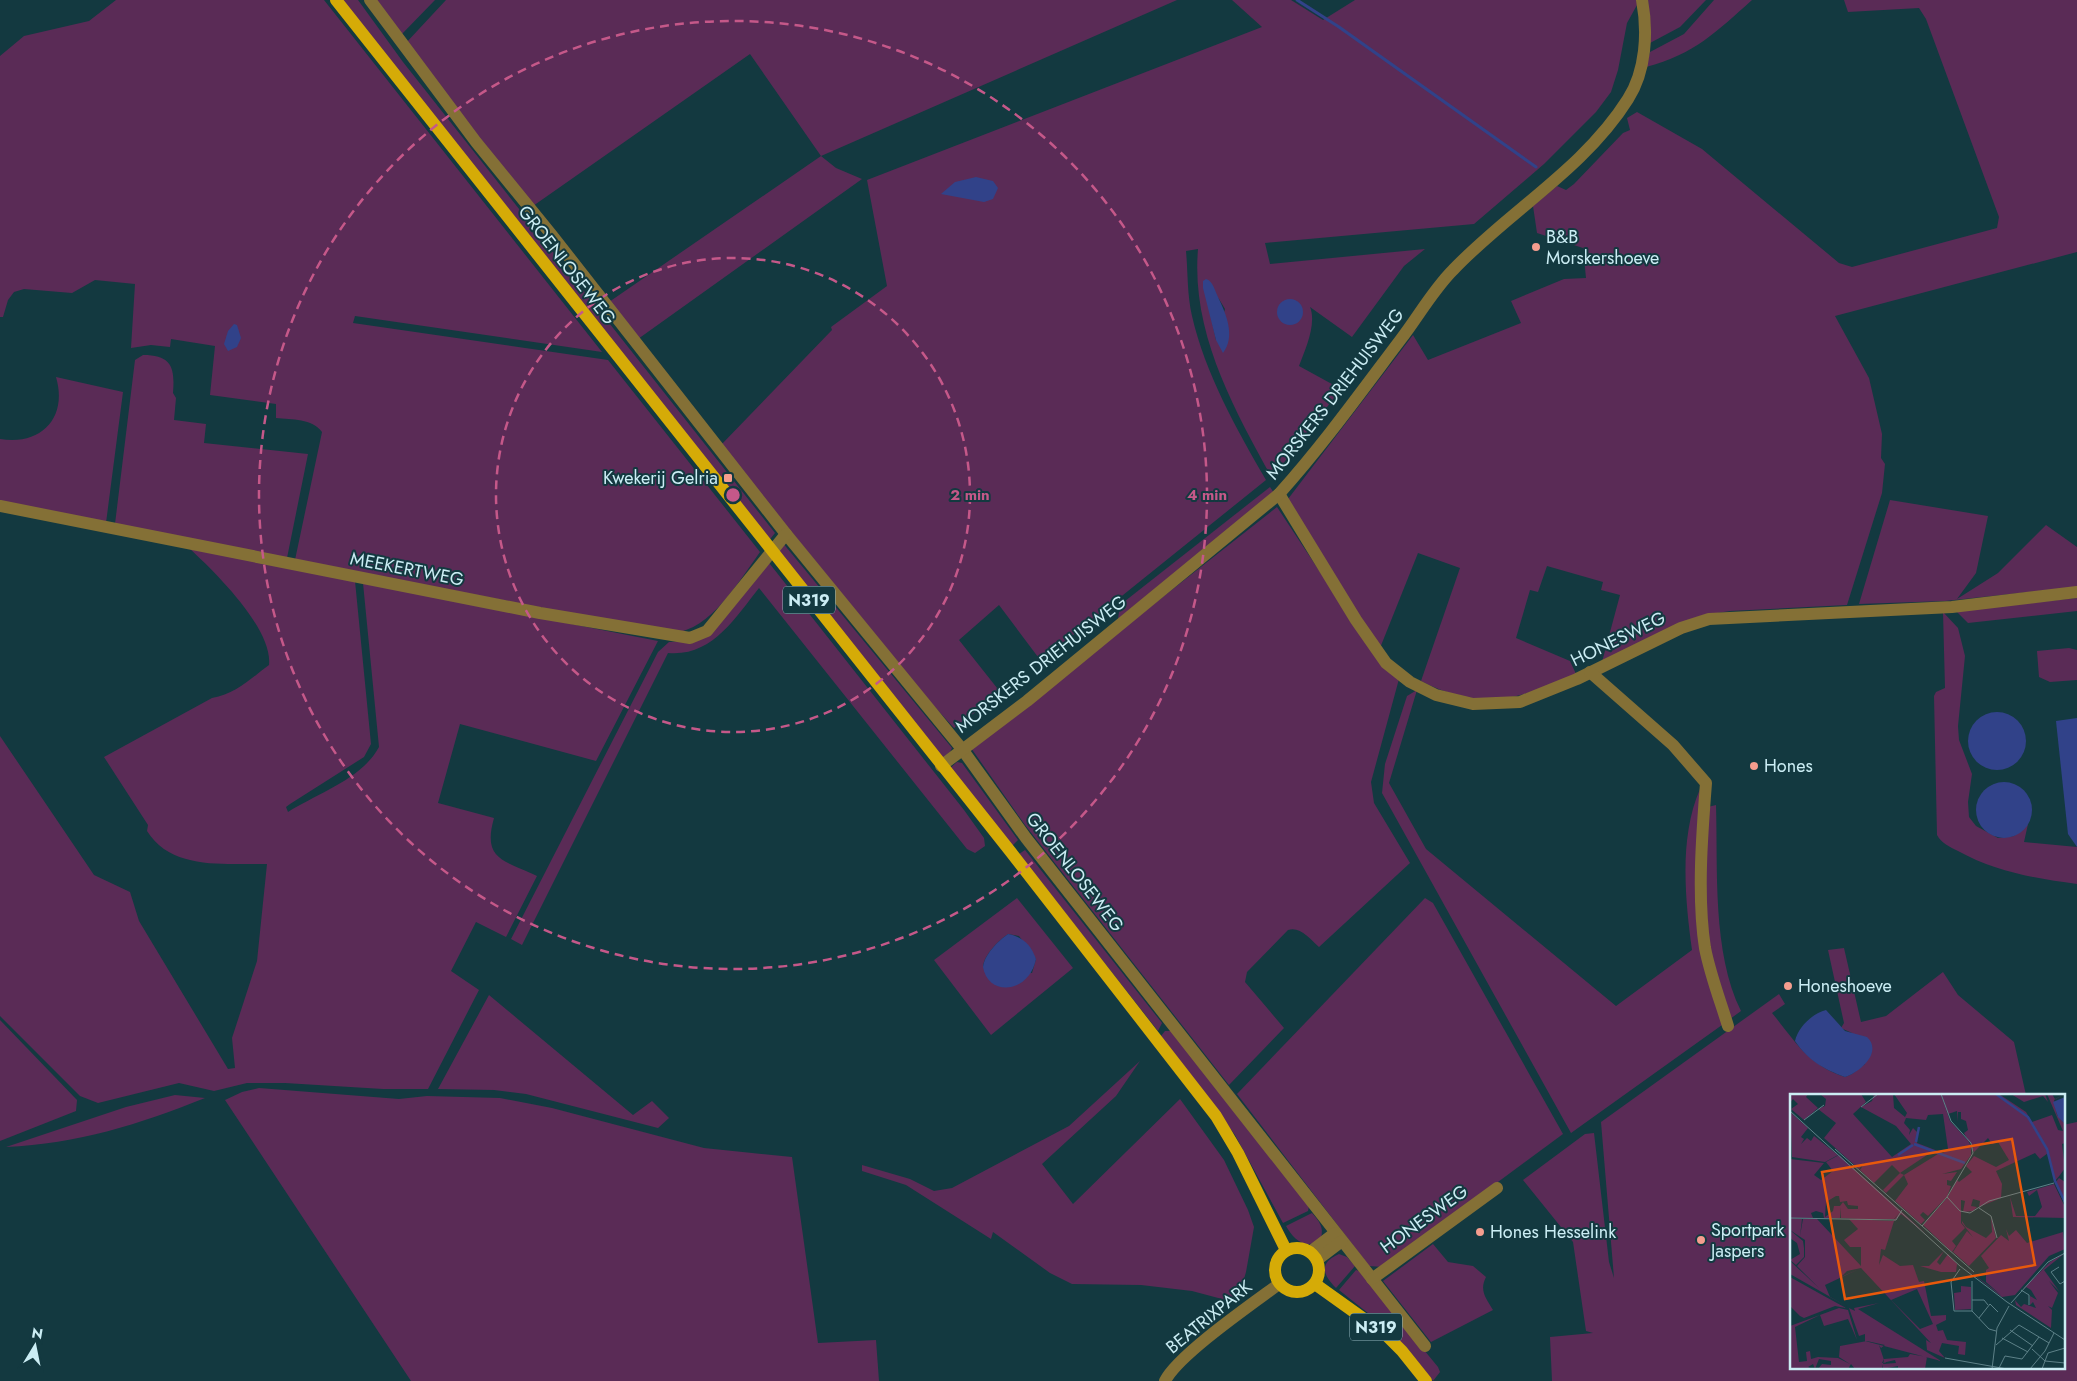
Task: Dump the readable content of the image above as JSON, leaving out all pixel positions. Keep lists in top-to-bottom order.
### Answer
{
  "streets": {
    "main road": ["GROENLOSEWEG", "N319"],
    "street": [
      "MORSKERS DRIEHUISWEG",
      "MEEKERTWEG",
      "HONESWEG",
      "BEATRIXPARK"
    ]
  },
  "crossings": [
    ["GROENLOSEWEG", "MORSKERS DRIEHUISWEG"],
    ["GROENLOSEWEG", "MEEKERTWEG"],
    ["GROENLOSEWEG", "N319"],
    ["GROENLOSEWEG", "HONESWEG"],
    ["GROENLOSEWEG", "BEATRIXPARK"],
    ["MORSKERS DRIEHUISWEG", "HONESWEG"],
    ["N319", "BEATRIXPARK"]
  ],
  "places": {
    "other": [
      "B&B Morskershoeve",
      "Hones",
      "Honeshoeve",
      "Hones Hesselink",
      "Sportpark Jaspers"
    ],
    "transit": ["Kwekerij Gelria"]
  },
  "north": "top",
  "rings": ["2 min", "4 min"]
}
